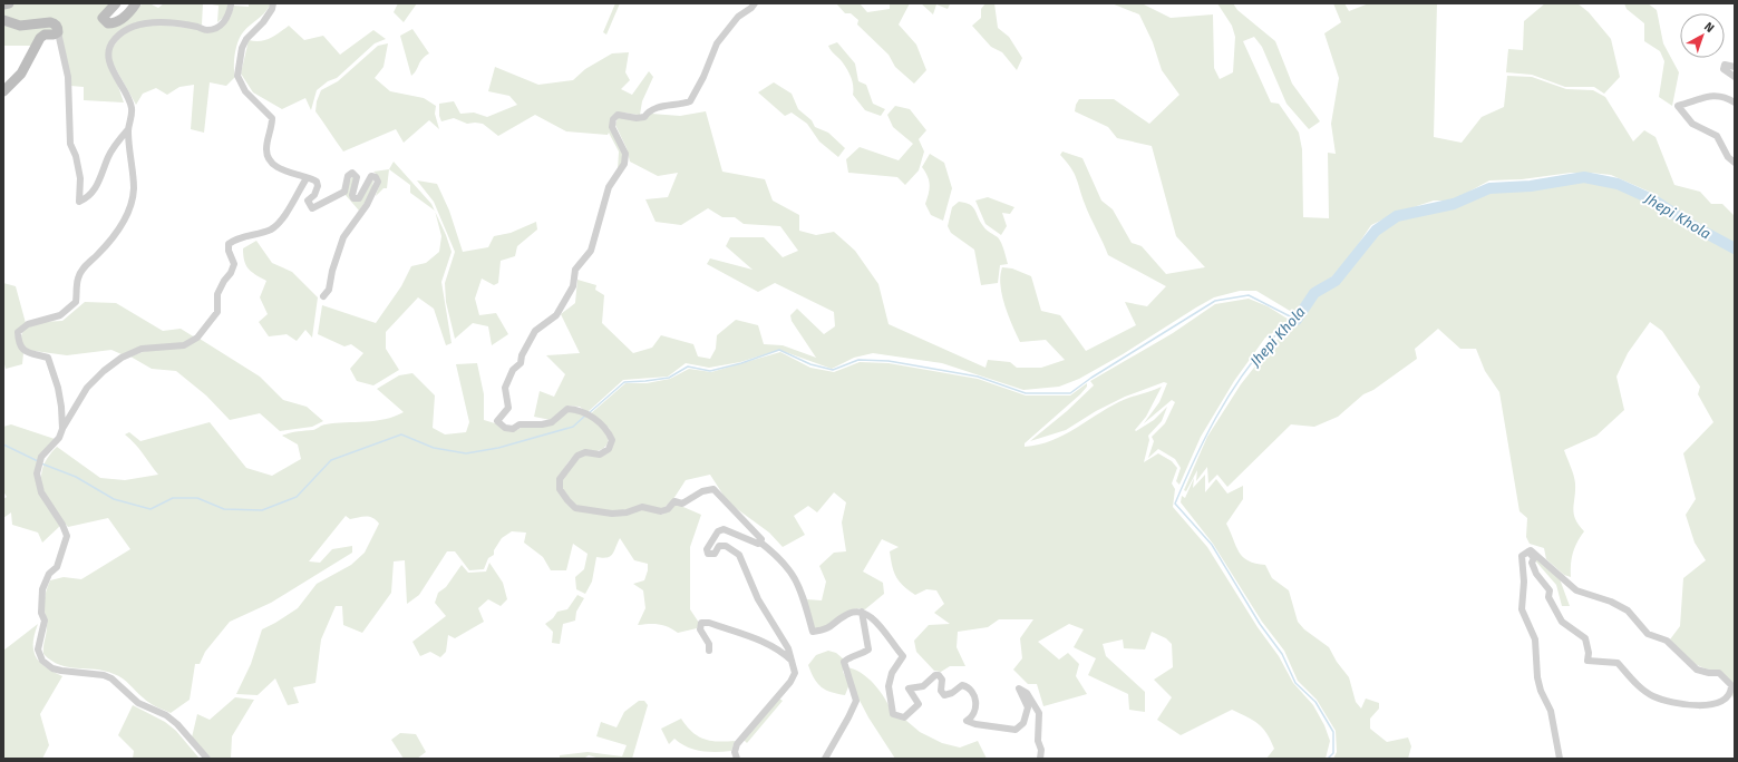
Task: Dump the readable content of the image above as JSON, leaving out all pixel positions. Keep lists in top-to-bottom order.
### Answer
{
  "water": ["Jhepi Khola"],
  "north": "top right"
}
